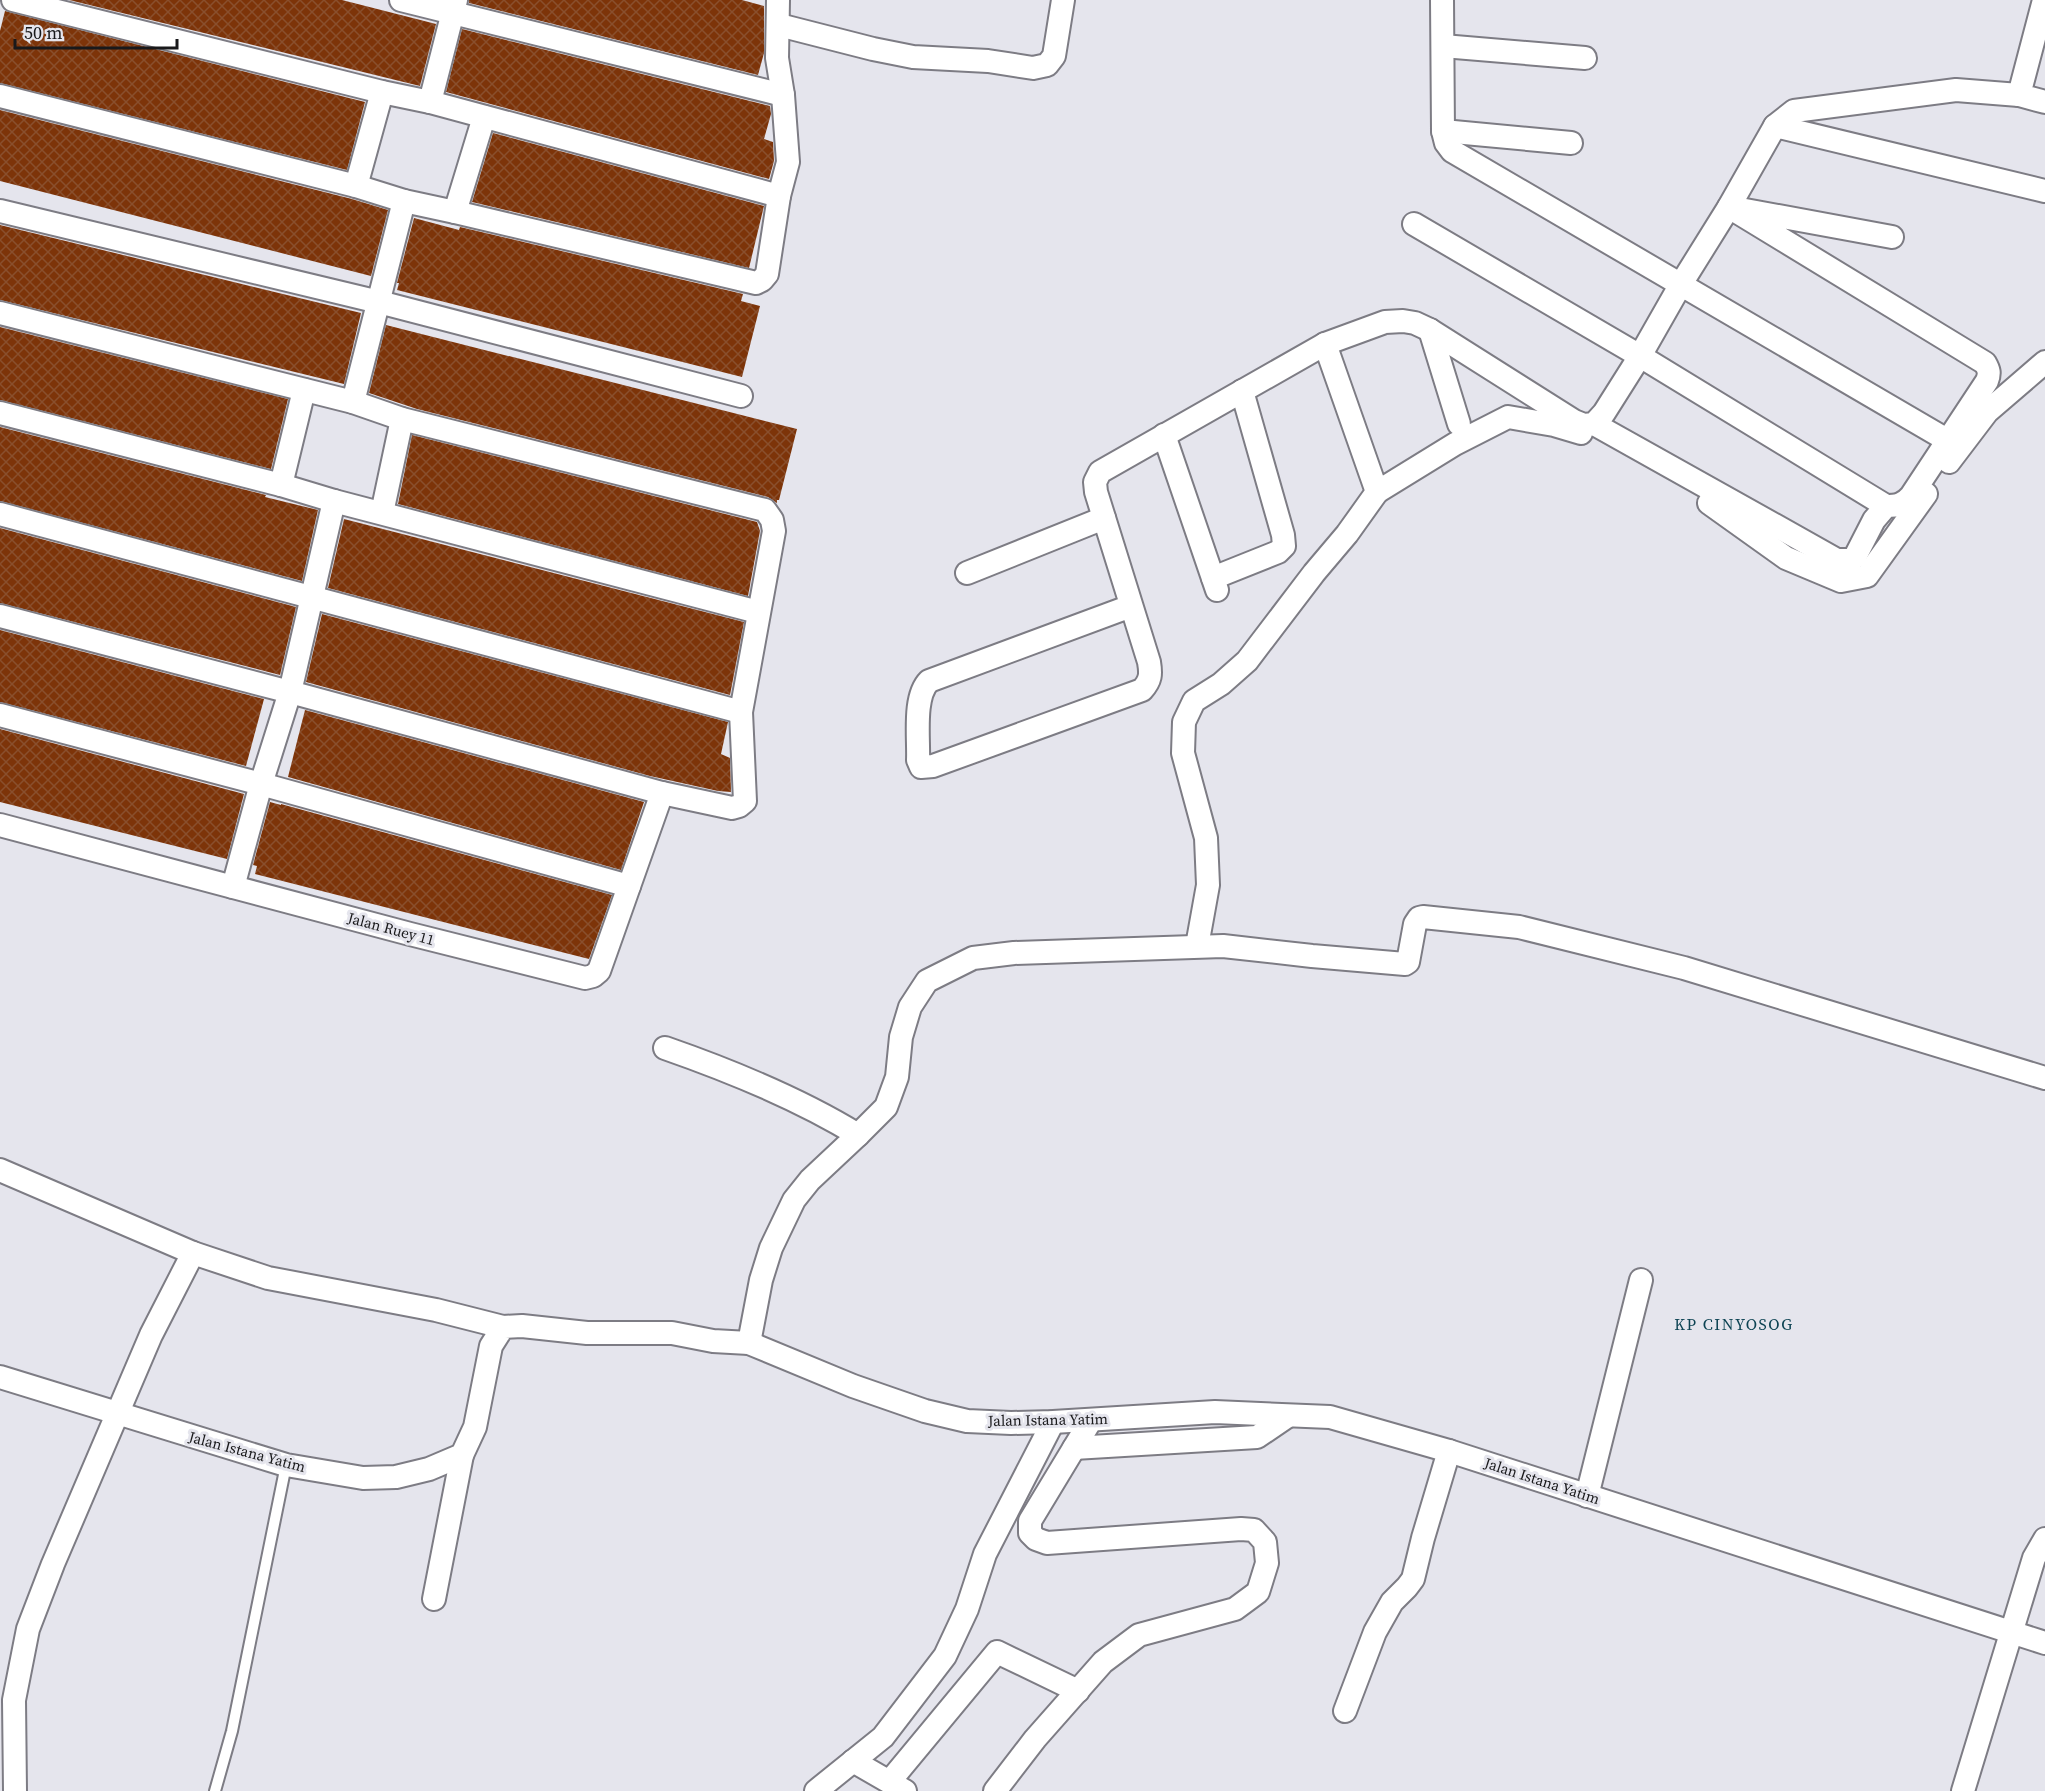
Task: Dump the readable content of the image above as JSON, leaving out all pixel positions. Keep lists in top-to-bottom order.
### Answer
{
  "streets": {
    "street": ["Jalan Ruey 11", "Jalan Istana Yatim"]
  },
  "districts": ["KP CINYOSOG"],
  "scale_bar": "50 m"
}
